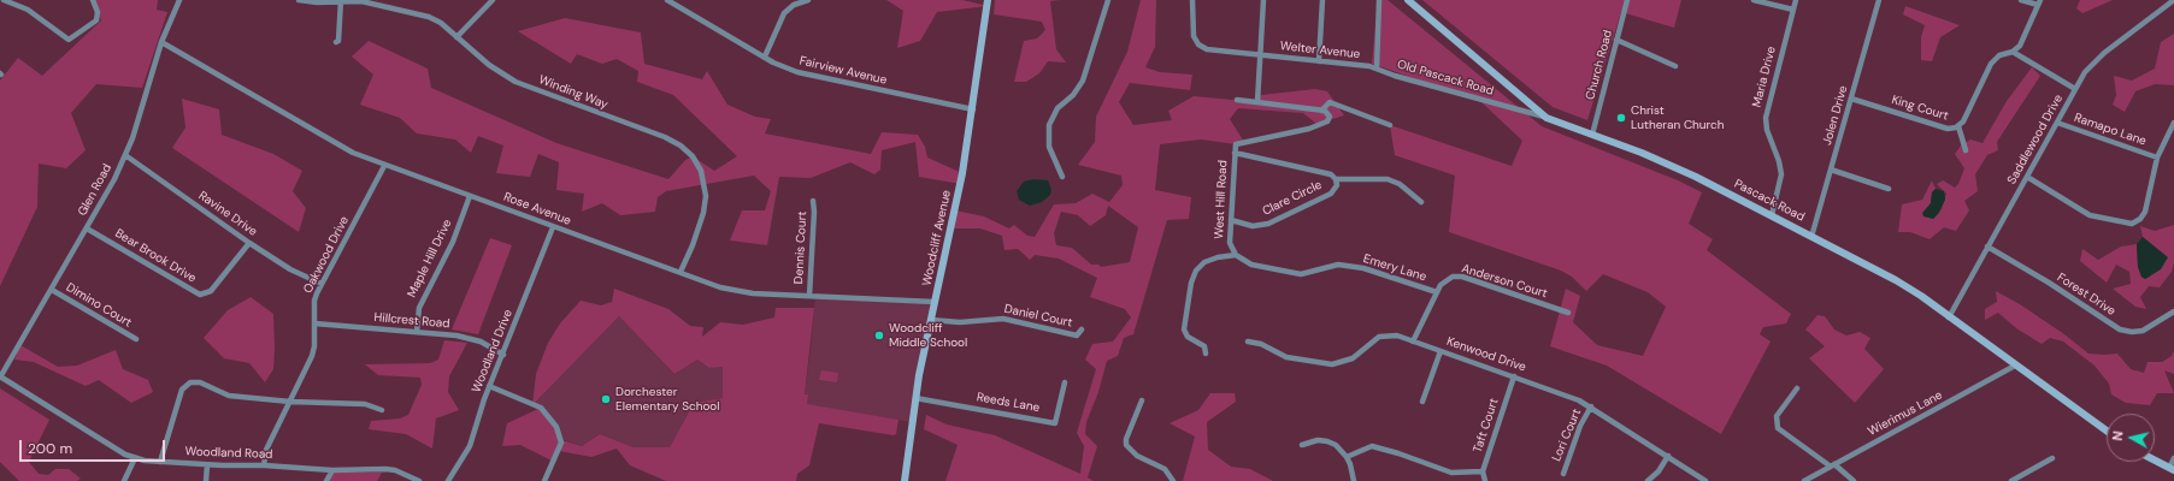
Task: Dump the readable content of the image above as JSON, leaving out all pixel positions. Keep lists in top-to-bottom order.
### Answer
{
  "streets": {
    "street": [
      "Welter Avenue",
      "Church Road",
      "Fairview Avenue",
      "Maria Drive",
      "Old Pascack Road",
      "Winding Way",
      "King Court",
      "Jolen Drive",
      "Ramapo Lane",
      "Saddlewood Drive",
      "Glen Road",
      "Clare Circle",
      "West Hill Road",
      "Pascack Road",
      "Rose Avenue",
      "Ravine Drive",
      "Woodcliff Avenue",
      "Dennis Court",
      "Oakwood Drive",
      "Bear Brook Drive",
      "Maple Hill Drive",
      "Emery Lane",
      "Anderson Court",
      "Forest Drive",
      "Dimino Court",
      "Daniel Court",
      "Hillcrest Road",
      "Woodland Drive",
      "Kenwood Drive",
      "Reeds Lane",
      "Wierimus Lane",
      "Taft Court",
      "Lori Court",
      "Woodland Road"
    ]
  },
  "crossings": [
    ["Welter Avenue", "Old Pascack Road"],
    ["Church Road", "Pascack Road"],
    ["Fairview Avenue", "Woodcliff Avenue"],
    ["Maria Drive", "Pascack Road"],
    ["Old Pascack Road", "Pascack Road"],
    ["Winding Way", "Rose Avenue"],
    ["King Court", "Jolen Drive"],
    ["Jolen Drive", "Pascack Road"],
    ["Ramapo Lane", "Saddlewood Drive"],
    ["Saddlewood Drive", "Pascack Road"],
    ["Saddlewood Drive", "Forest Drive"],
    ["Glen Road", "Rose Avenue"],
    ["Glen Road", "Ravine Drive"],
    ["Glen Road", "Bear Brook Drive"],
    ["Glen Road", "Dimino Court"],
    ["Glen Road", "Woodland Road"],
    ["Clare Circle", "West Hill Road"],
    ["West Hill Road", "Emery Lane"],
    ["Pascack Road", "Wierimus Lane"],
    ["Rose Avenue", "Woodcliff Avenue"],
    ["Rose Avenue", "Dennis Court"],
    ["Rose Avenue", "Oakwood Drive"],
    ["Rose Avenue", "Maple Hill Drive"],
    ["Rose Avenue", "Woodland Drive"],
    ["Ravine Drive", "Oakwood Drive"],
    ["Ravine Drive", "Bear Brook Drive"],
    ["Woodcliff Avenue", "Daniel Court"],
    ["Woodcliff Avenue", "Reeds Lane"],
    ["Oakwood Drive", "Hillcrest Road"],
    ["Oakwood Drive", "Woodland Road"],
    ["Maple Hill Drive", "Hillcrest Road"],
    ["Emery Lane", "Anderson Court"],
    ["Anderson Court", "Kenwood Drive"],
    ["Hillcrest Road", "Woodland Drive"],
    ["Kenwood Drive", "Taft Court"],
    ["Kenwood Drive", "Lori Court"]
  ],
  "places": ["Christ Lutheran Church", "Woodcliff Middle School", "Dorchester Elementary School"],
  "scale_bar": "200 m",
  "north": "left"
}
